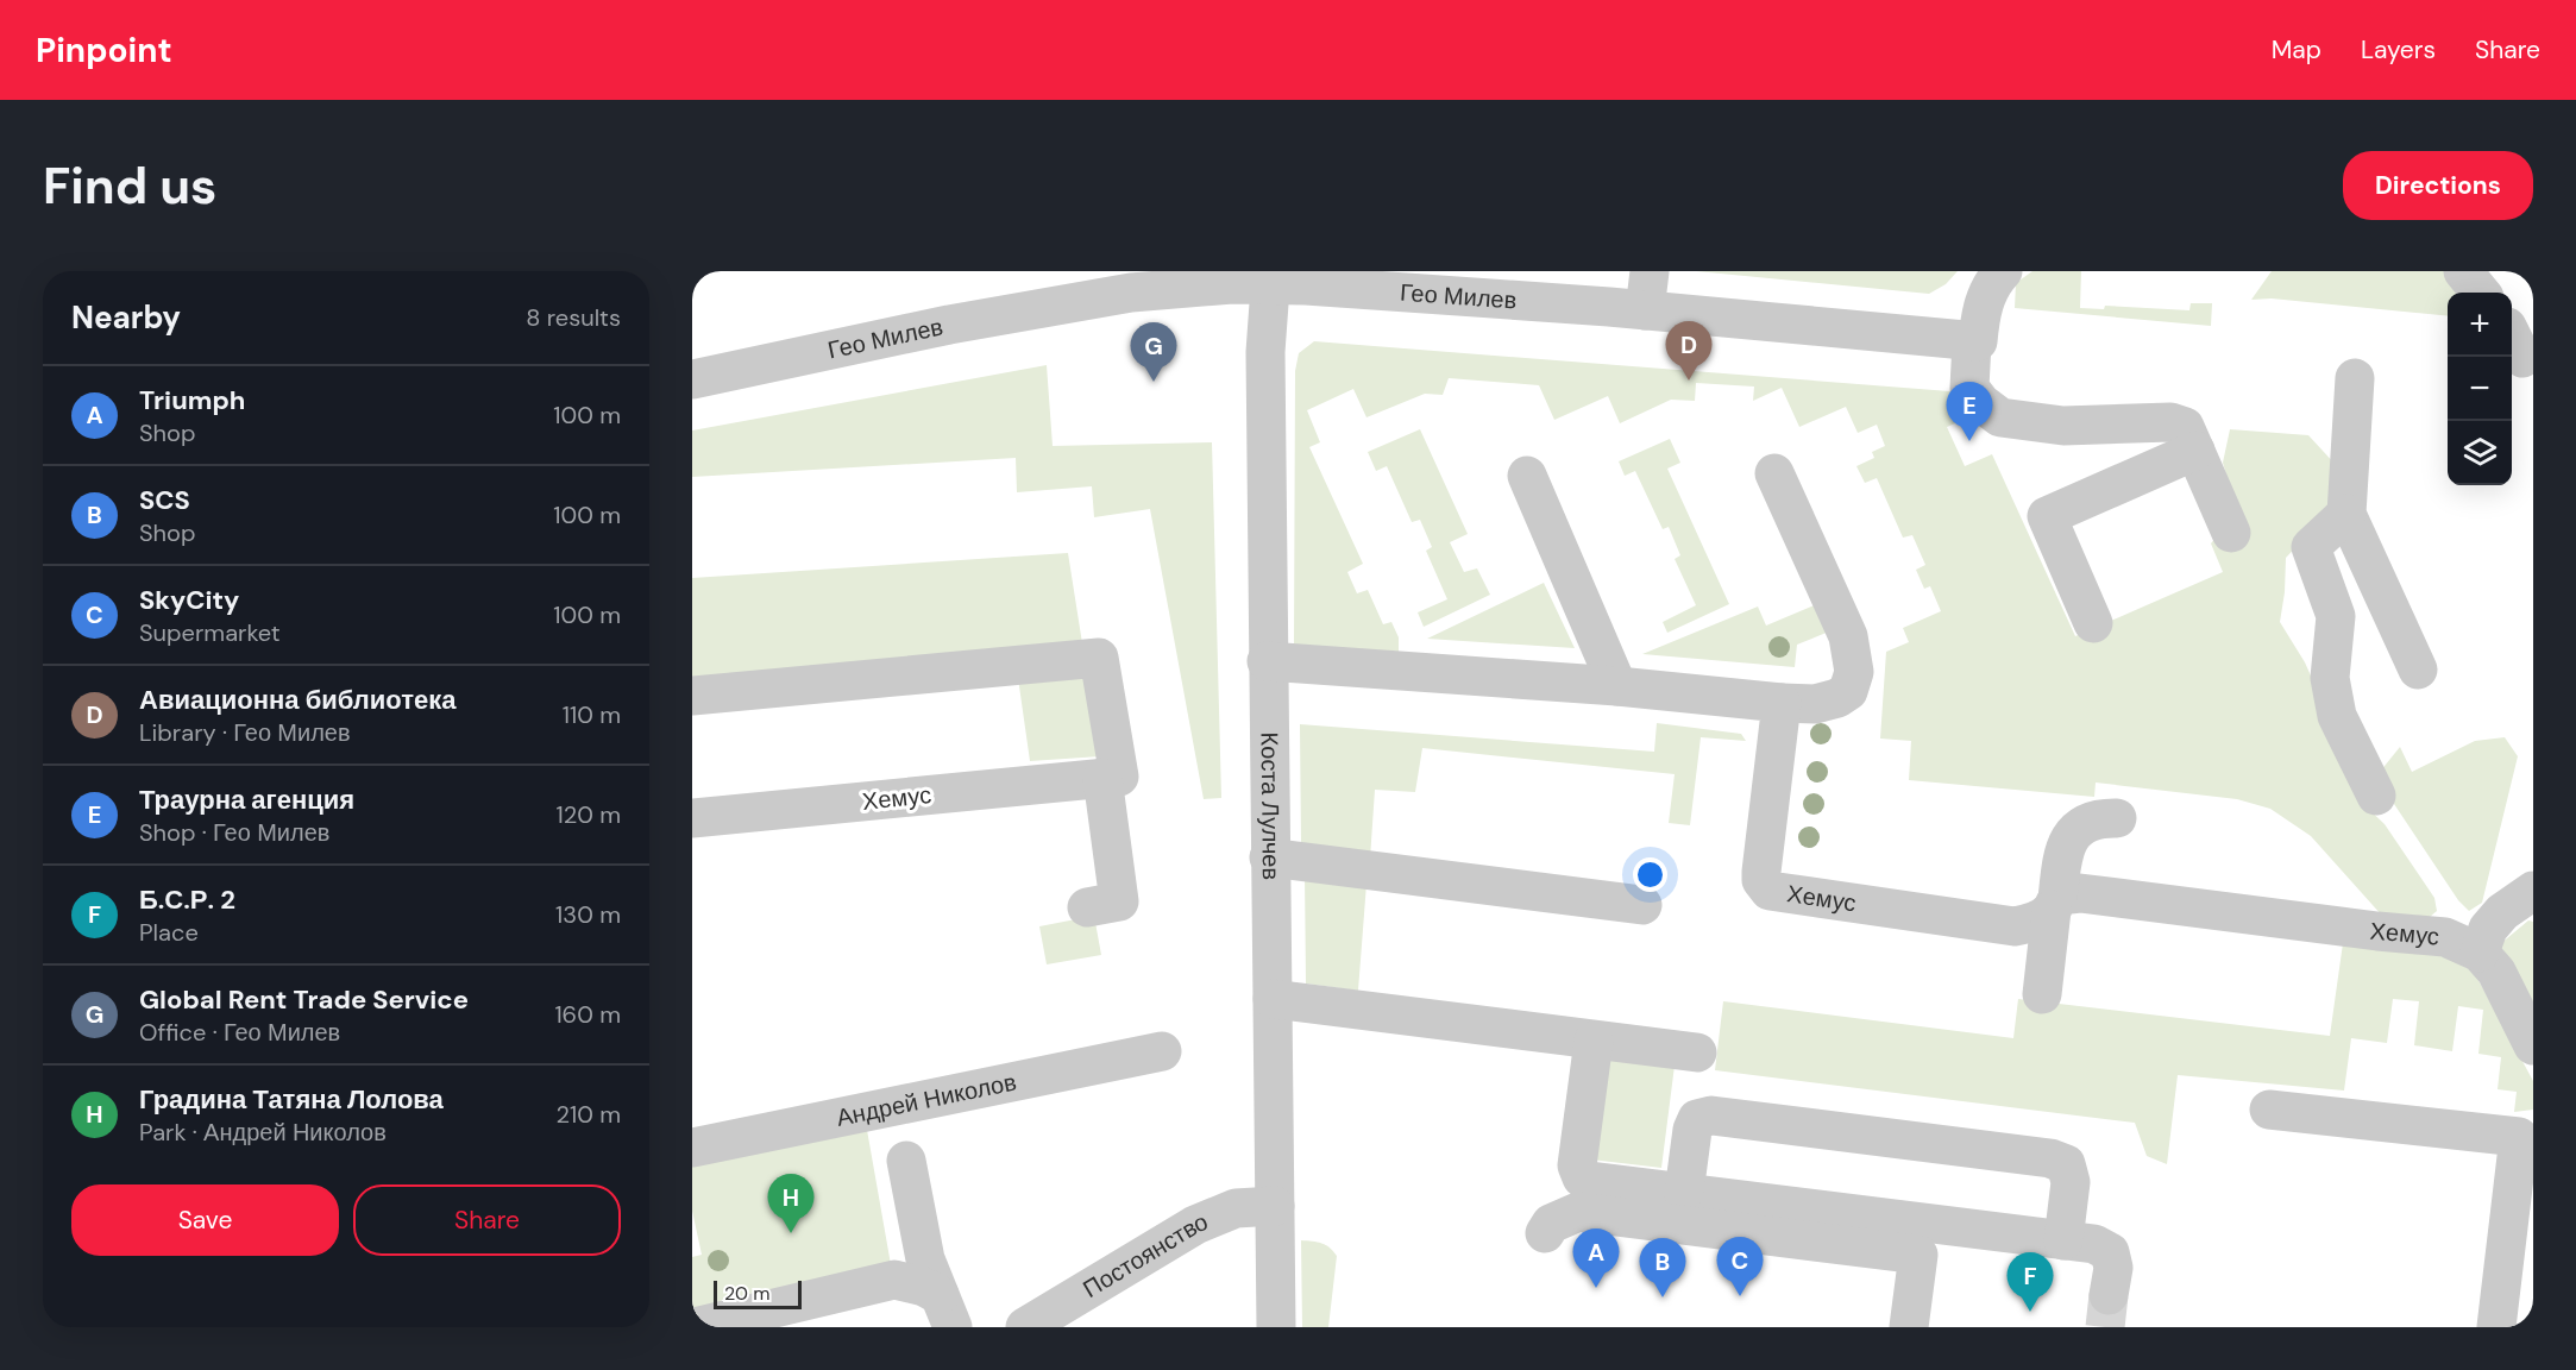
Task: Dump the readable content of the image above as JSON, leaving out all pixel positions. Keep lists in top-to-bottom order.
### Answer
{
  "streets": {
    "street": [
      "Гео Милев",
      "Хемус",
      "Коста Лулчев",
      "Андрей Николов",
      "Постоянство"
    ]
  },
  "crossings": [
    ["Гео Милев", "Коста Лулчев"],
    ["Коста Лулчев", "Постоянство"]
  ],
  "scale_bar": "20 m",
  "page": {
    "header": "Pinpoint",
    "nav": ["Map", "Layers", "Share"],
    "buttons": [
      "Directions",
      ["Save", "Share"]
    ],
    "title": "Find us",
    "heading": ["Nearby", "8 results"],
    "map_buttons": ["+", "−"],
    "pins": [
      "D",
      "G",
      "E",
      "H",
      "A",
      "C",
      "B",
      "F"
    ],
    "list": [
      {
        "mark": "A",
        "name": "Triumph",
        "note": "Shop",
        "value": "100 m"
      },
      {
        "mark": "B",
        "name": "SCS",
        "note": "Shop",
        "value": "100 m"
      },
      {
        "mark": "C",
        "name": "SkyCity",
        "note": "Supermarket",
        "value": "100 m"
      },
      {
        "mark": "D",
        "name": "Авиационна библиотека",
        "note": "Library · Гео Милев",
        "value": "110 m"
      },
      {
        "mark": "E",
        "name": "Траурна агенция",
        "note": "Shop · Гео Милев",
        "value": "120 m"
      },
      {
        "mark": "F",
        "name": "Б.С.Р. 2",
        "note": "Place",
        "value": "130 m"
      },
      {
        "mark": "G",
        "name": "Global Rent Trade Service",
        "note": "Office · Гео Милев",
        "value": "160 m"
      },
      {
        "mark": "H",
        "name": "Градина Татяна Лолова",
        "note": "Park · Андрей Николов",
        "value": "210 m"
      }
    ],
    "scale": "20 m"
  }
}
